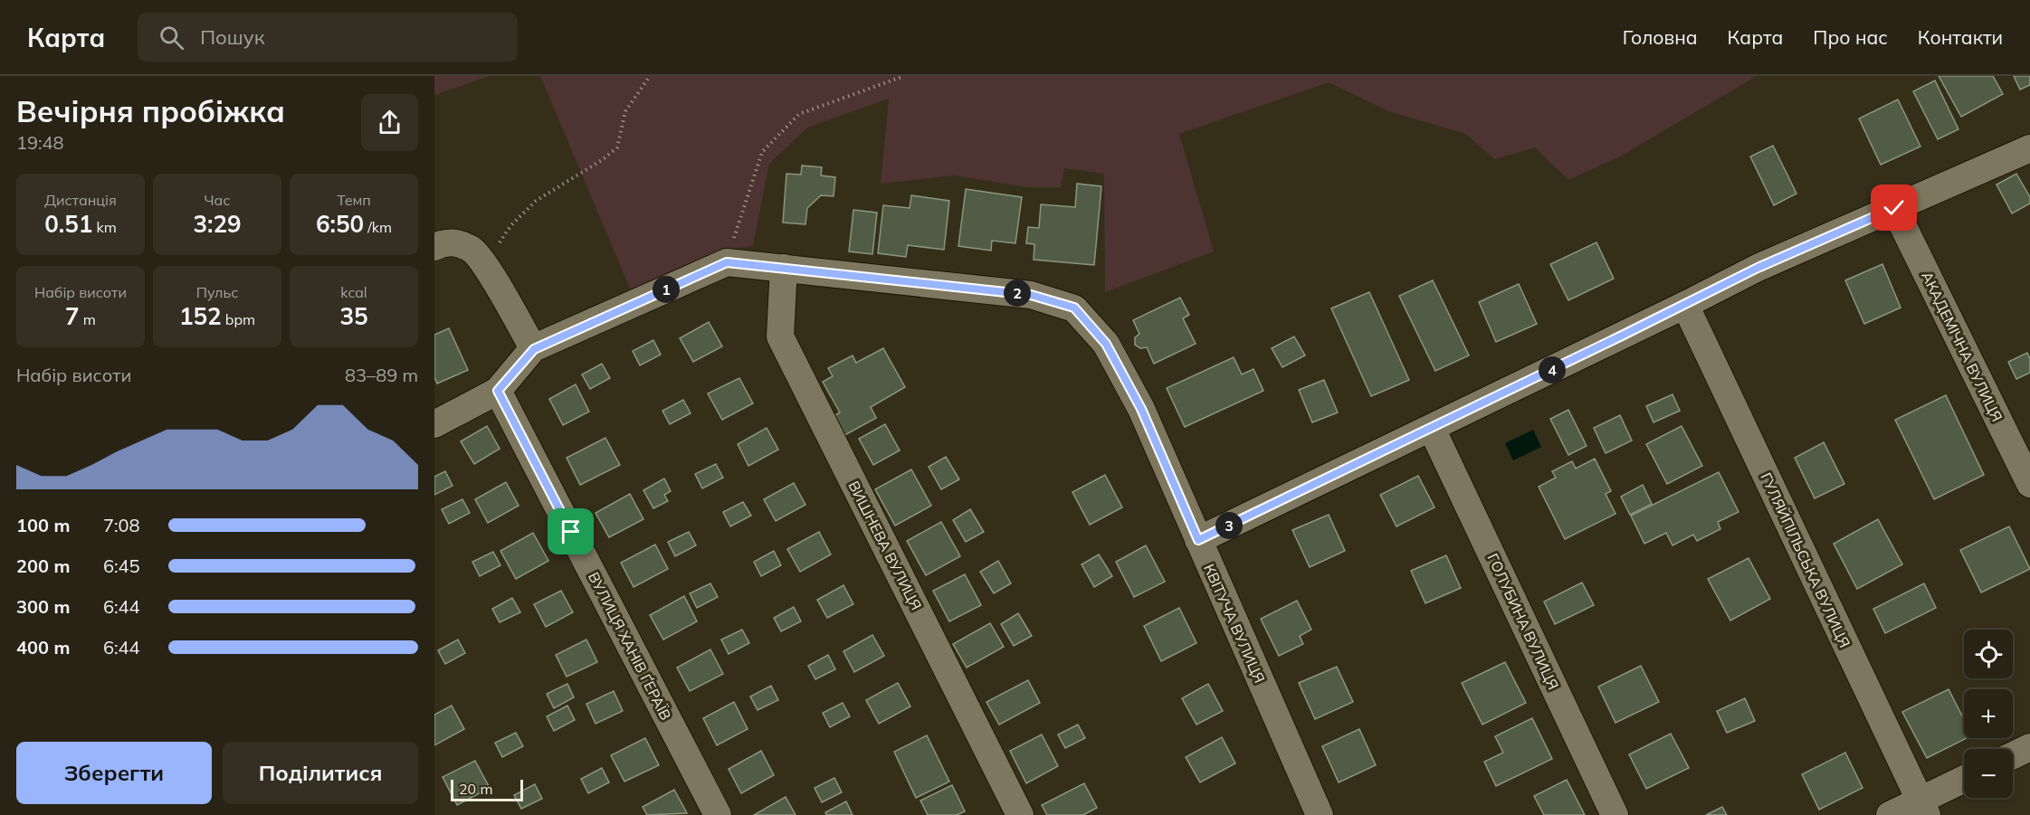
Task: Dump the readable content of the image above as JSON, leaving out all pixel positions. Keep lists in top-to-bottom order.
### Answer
{
  "streets": {
    "street": [
      "АКАДЕМІЧНА ВУЛИЦЯ",
      "ВИШНЕВА ВУЛИЦЯ",
      "ГУЛЯЙПІЛЬСЬКА ВУЛИЦЯ",
      "ГОЛУБИНА ВУЛИЦЯ",
      "КВІТУЧА ВУЛИЦЯ",
      "ВУЛИЦЯ ХАНІВ ҐЕРАЇВ"
    ]
  },
  "crossings": [
    ["ВИШНЕВА ВУЛИЦЯ", "КВІТУЧА ВУЛИЦЯ"]
  ],
  "scale_bar": "20 m",
  "page": {
    "header": "Карта",
    "search": "Пошук",
    "nav": [
      "Головна",
      "Карта",
      "Про нас",
      "Контакти"
    ],
    "heading": ["Вечірня пробіжка", "19:48"],
    "stats": [
      ["Дистанція", "0.51 km"],
      ["Час", "3:29"],
      ["Темп", "6:50 /km"],
      ["Набір висоти", "7 m"],
      ["Пульс", "152 bpm"],
      ["kcal", "35"]
    ],
    "pins": [
      "1",
      "2",
      "4",
      "3"
    ],
    "chart": ["Набір висоти", "83–89 m"],
    "list": [
      {
        "name": "100 m",
        "note": "7:08"
      },
      {
        "name": "200 m",
        "note": "6:45"
      },
      {
        "name": "300 m",
        "note": "6:44"
      },
      {
        "name": "400 m",
        "note": "6:44"
      }
    ],
    "map_buttons": ["+", "−"],
    "buttons": ["Зберегти", "Поділитися"],
    "scale": "20 m"
  }
}
